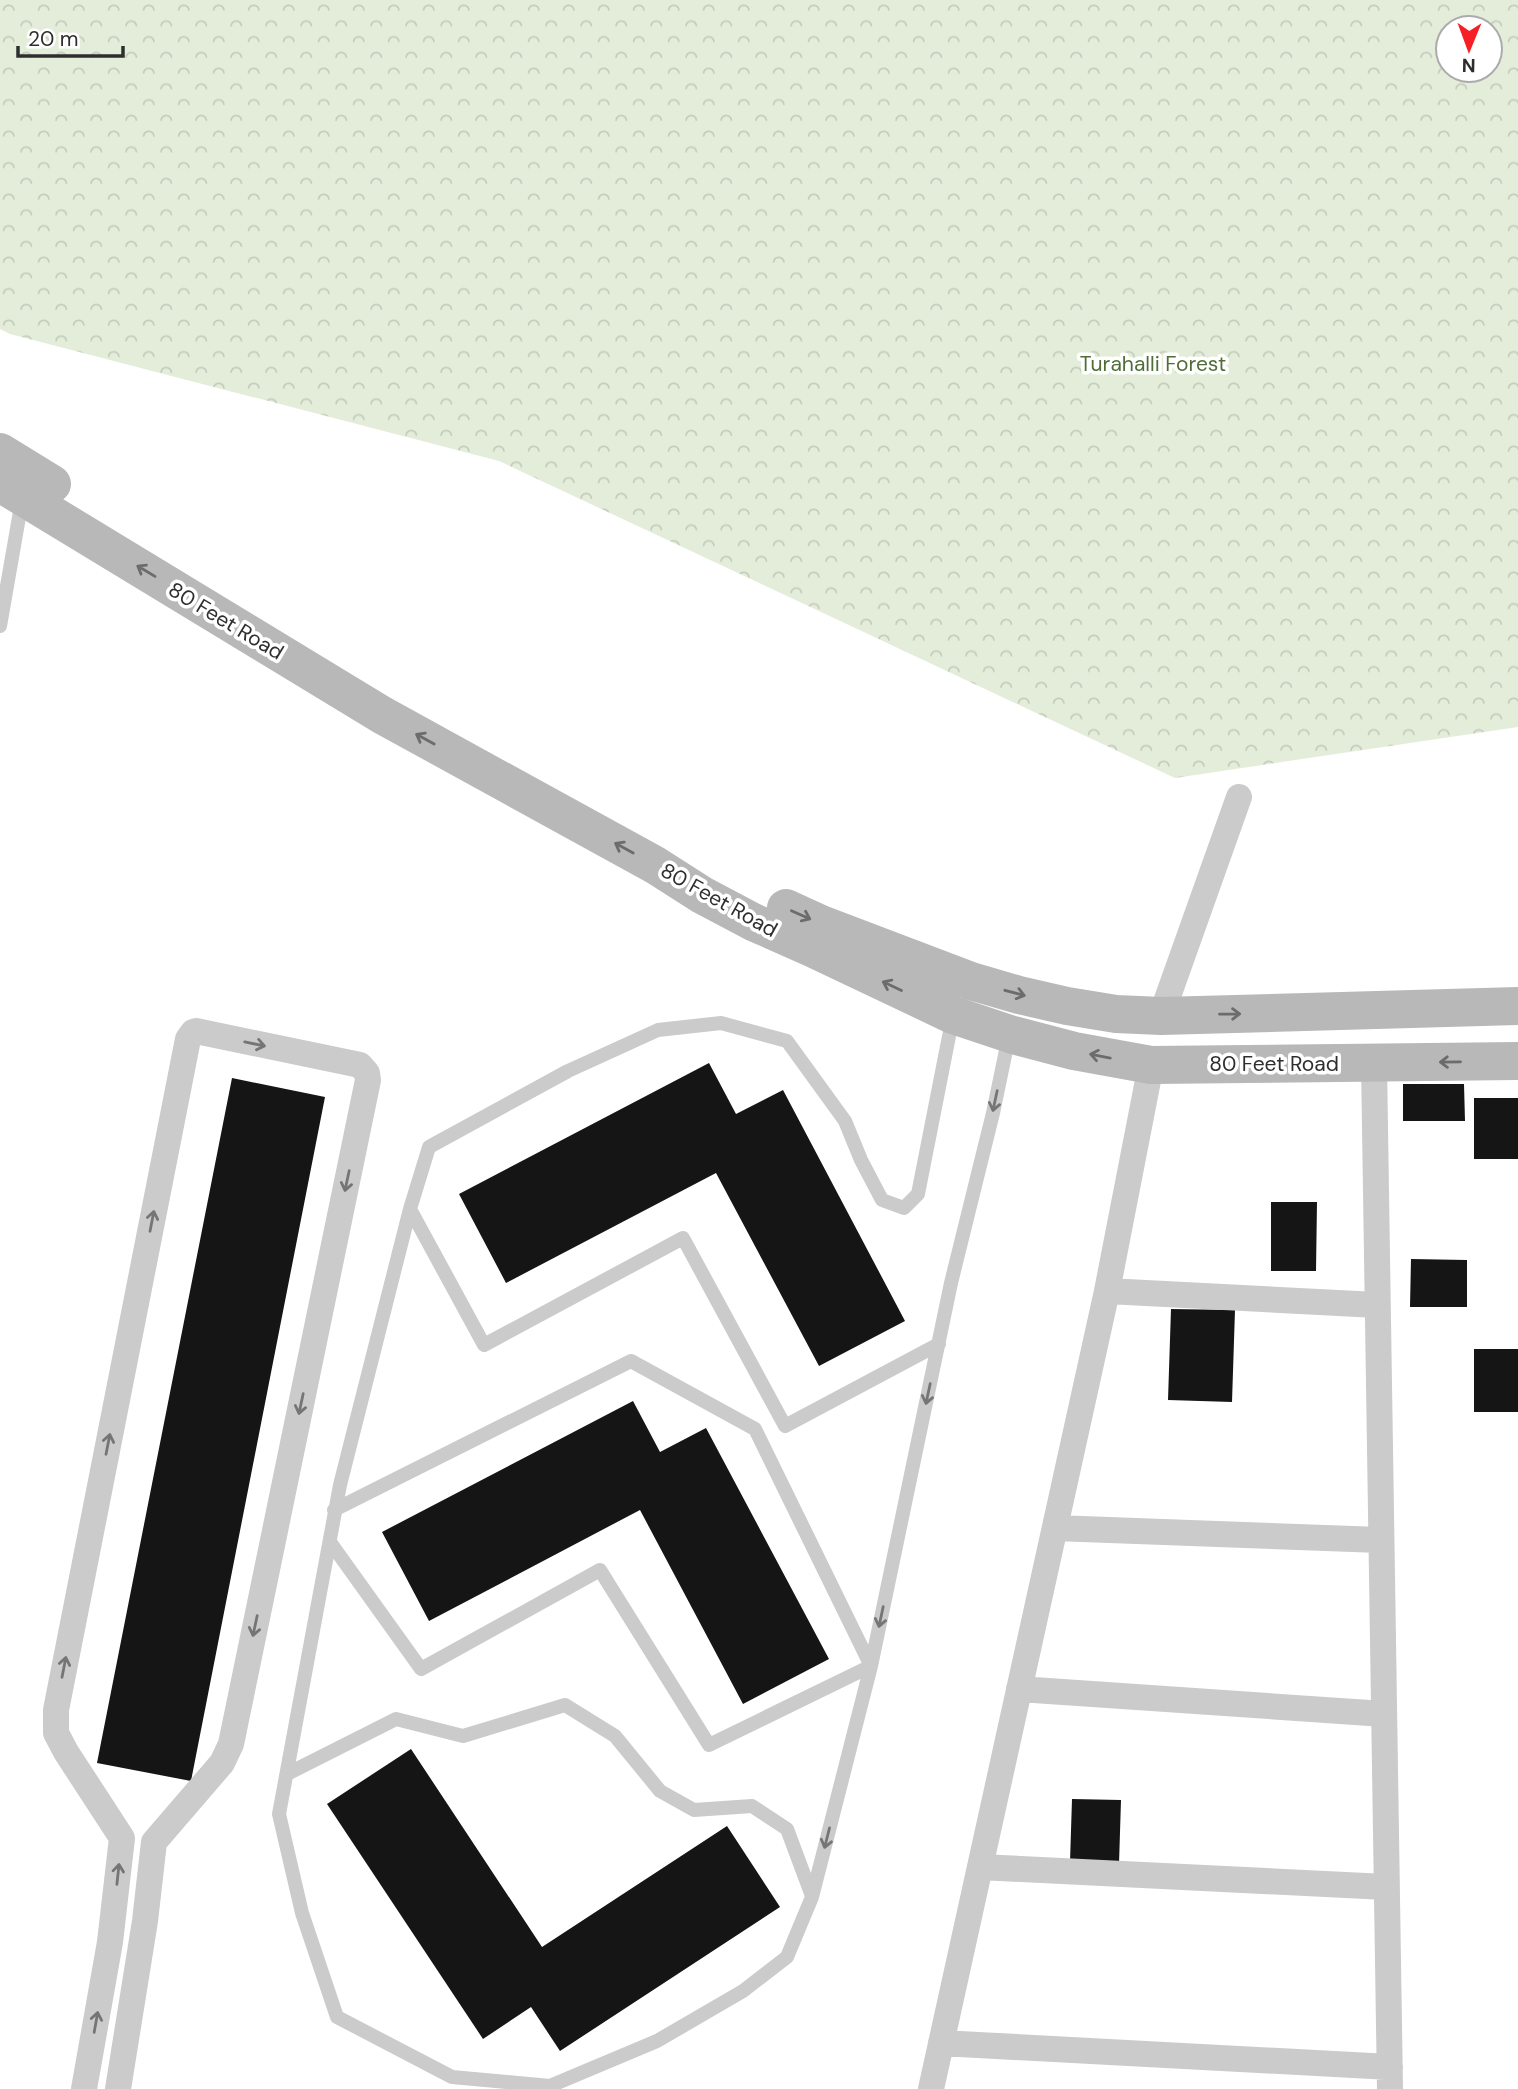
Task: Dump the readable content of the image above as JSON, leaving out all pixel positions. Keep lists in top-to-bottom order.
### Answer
{
  "streets": {
    "main road": ["80 Feet Road"]
  },
  "parks": ["Turahalli Forest"],
  "scale_bar": "20 m",
  "north": "bottom"
}
